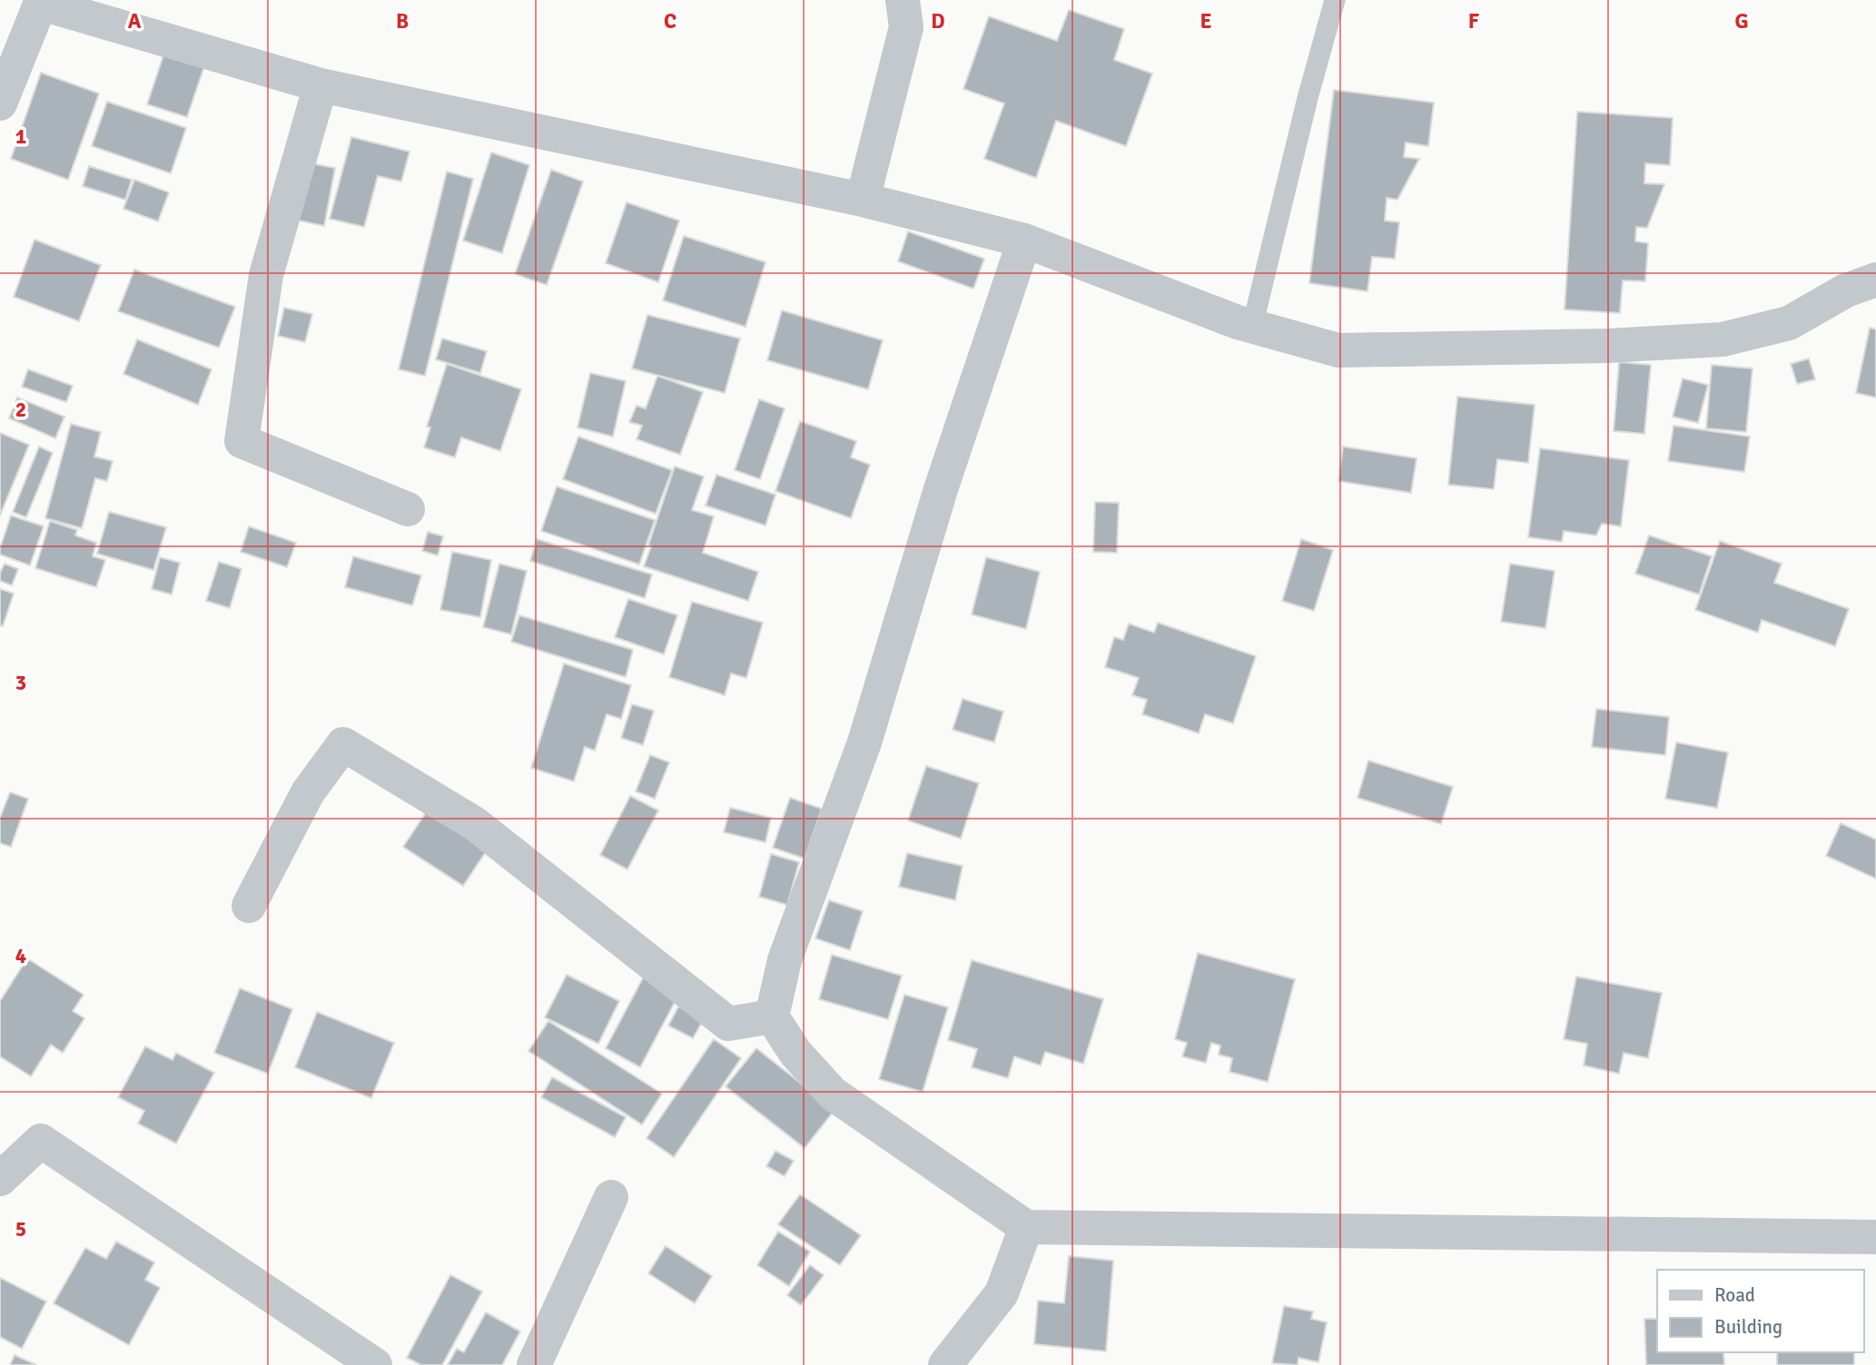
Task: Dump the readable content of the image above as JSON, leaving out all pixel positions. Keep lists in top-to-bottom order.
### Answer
{
  "legend": ["Road", "Building"],
  "grid": {
    "columns": [
      "A",
      "B",
      "C",
      "D",
      "E",
      "F",
      "G"
    ],
    "rows": [
      "1",
      "2",
      "3",
      "4",
      "5"
    ]
  }
}
